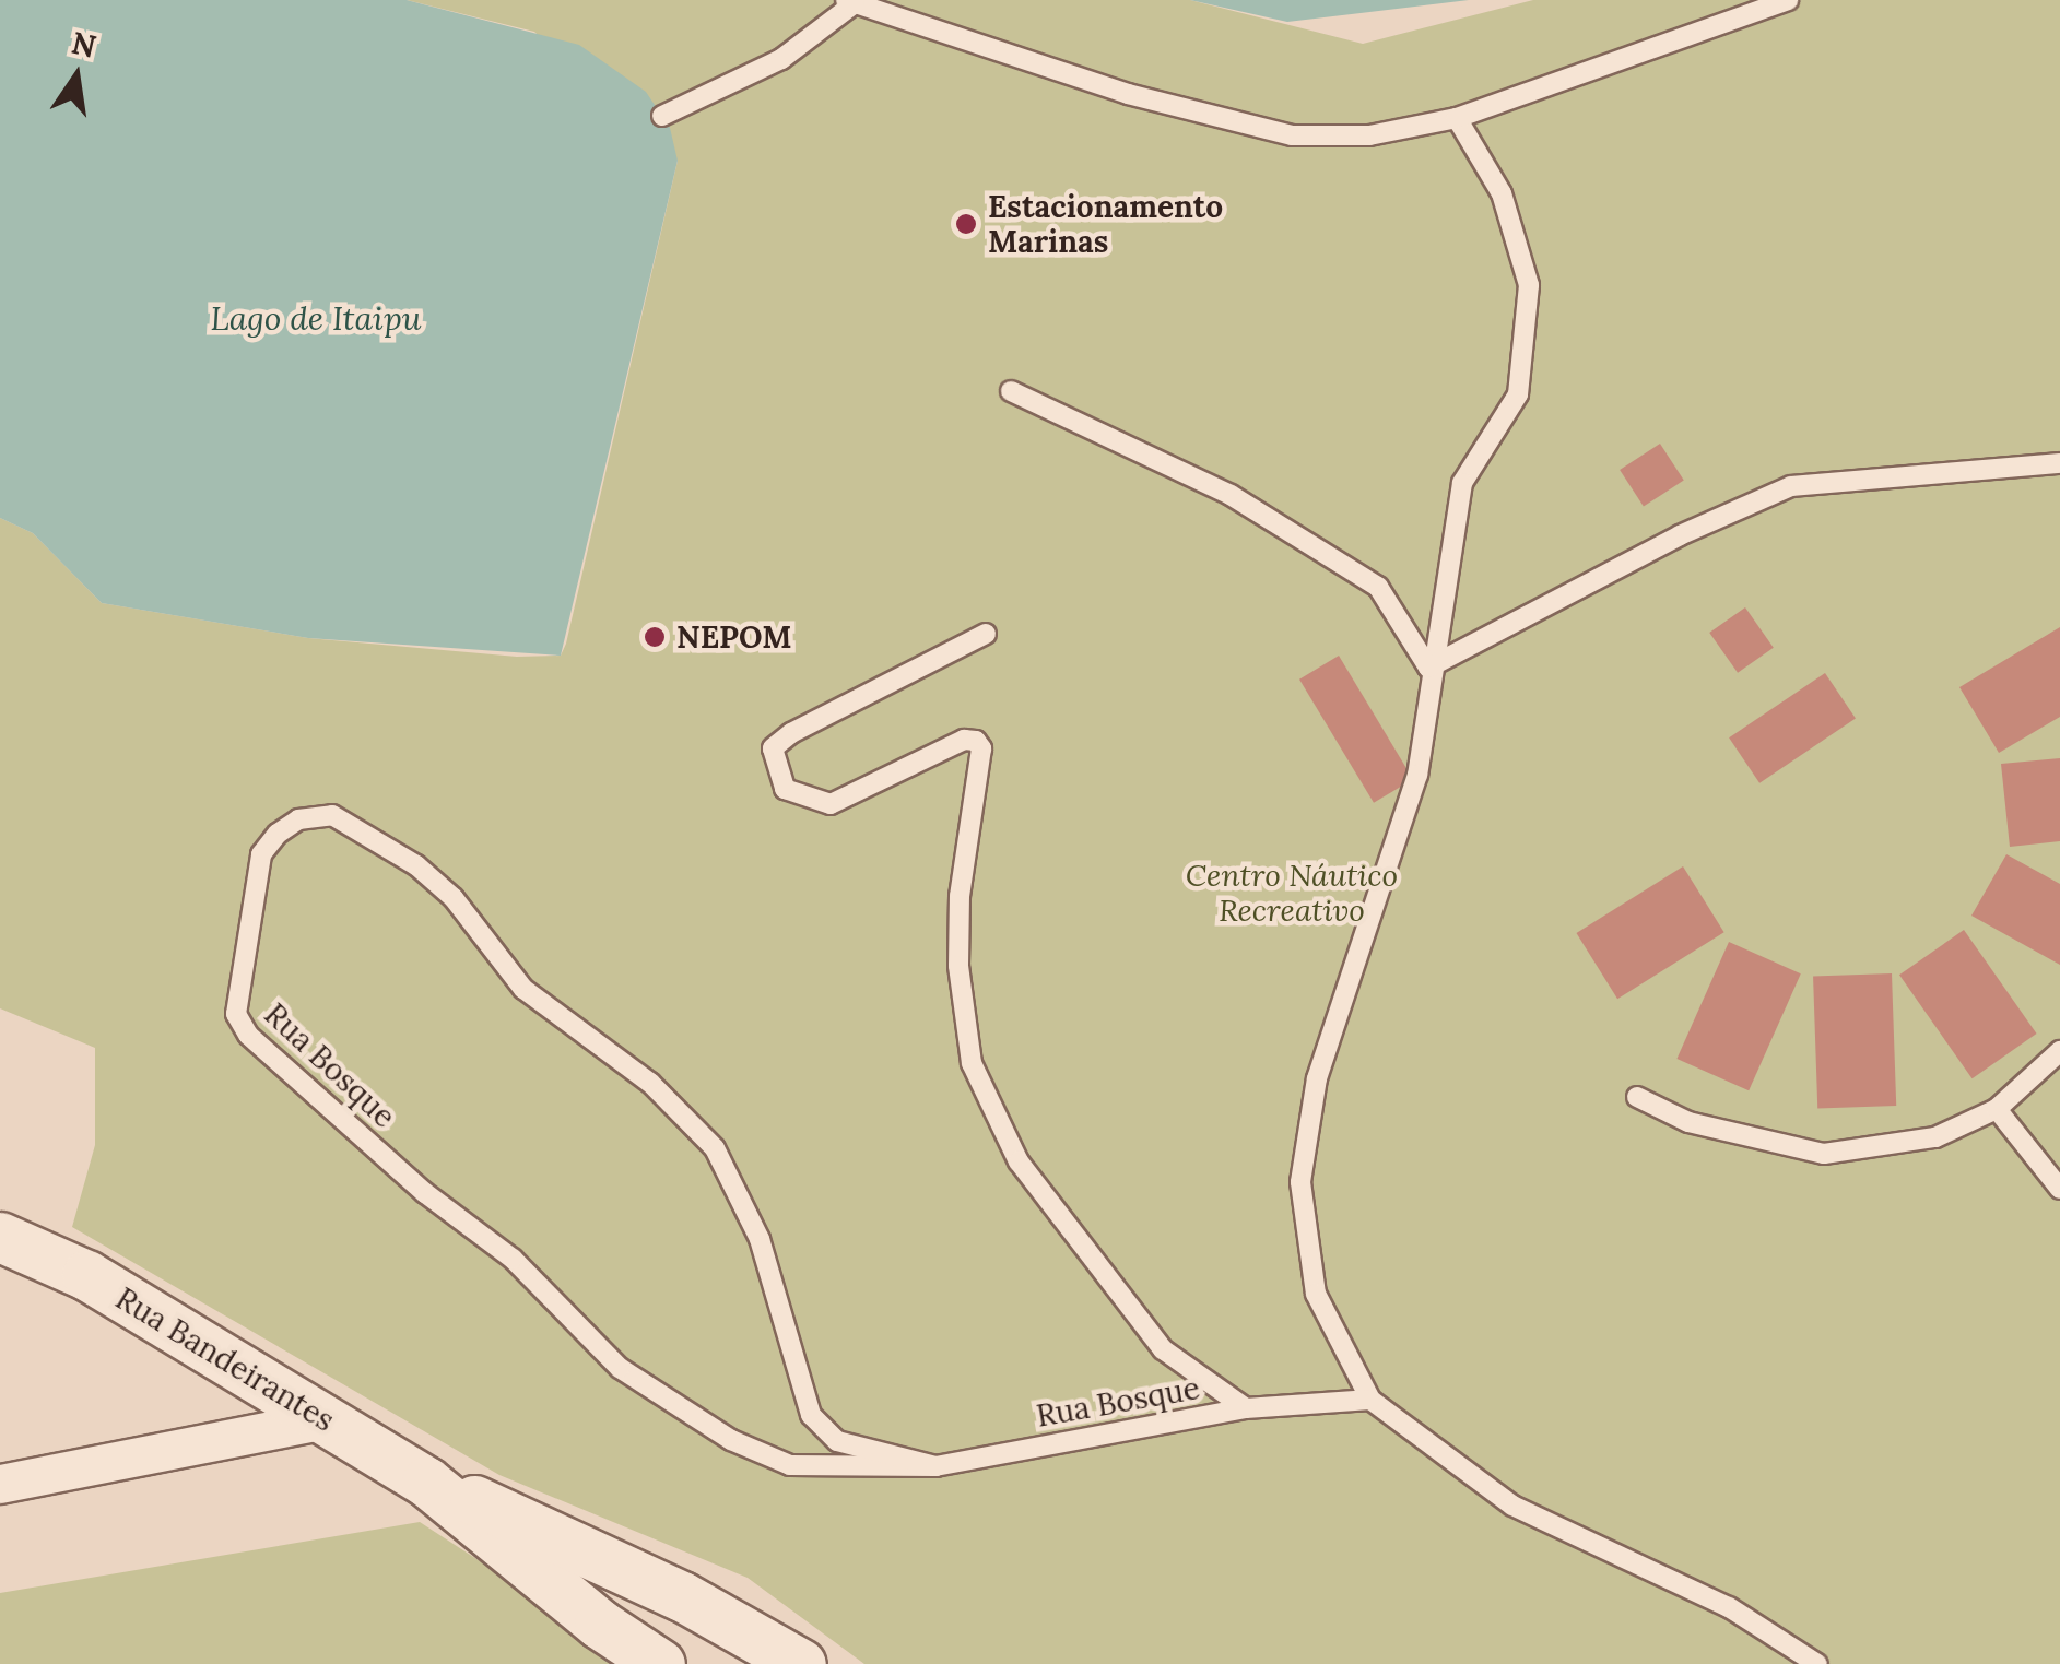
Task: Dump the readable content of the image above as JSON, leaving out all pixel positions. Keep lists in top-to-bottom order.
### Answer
{
  "streets": {
    "street": ["Rua Bandeirantes"],
    "lane": ["Rua Bosque"]
  },
  "water": ["Lago de Itaipu"],
  "parks": ["Centro Náutico Recreativo"],
  "places": ["Estacionamento Marinas", "NEPOM"],
  "north": "top"
}
